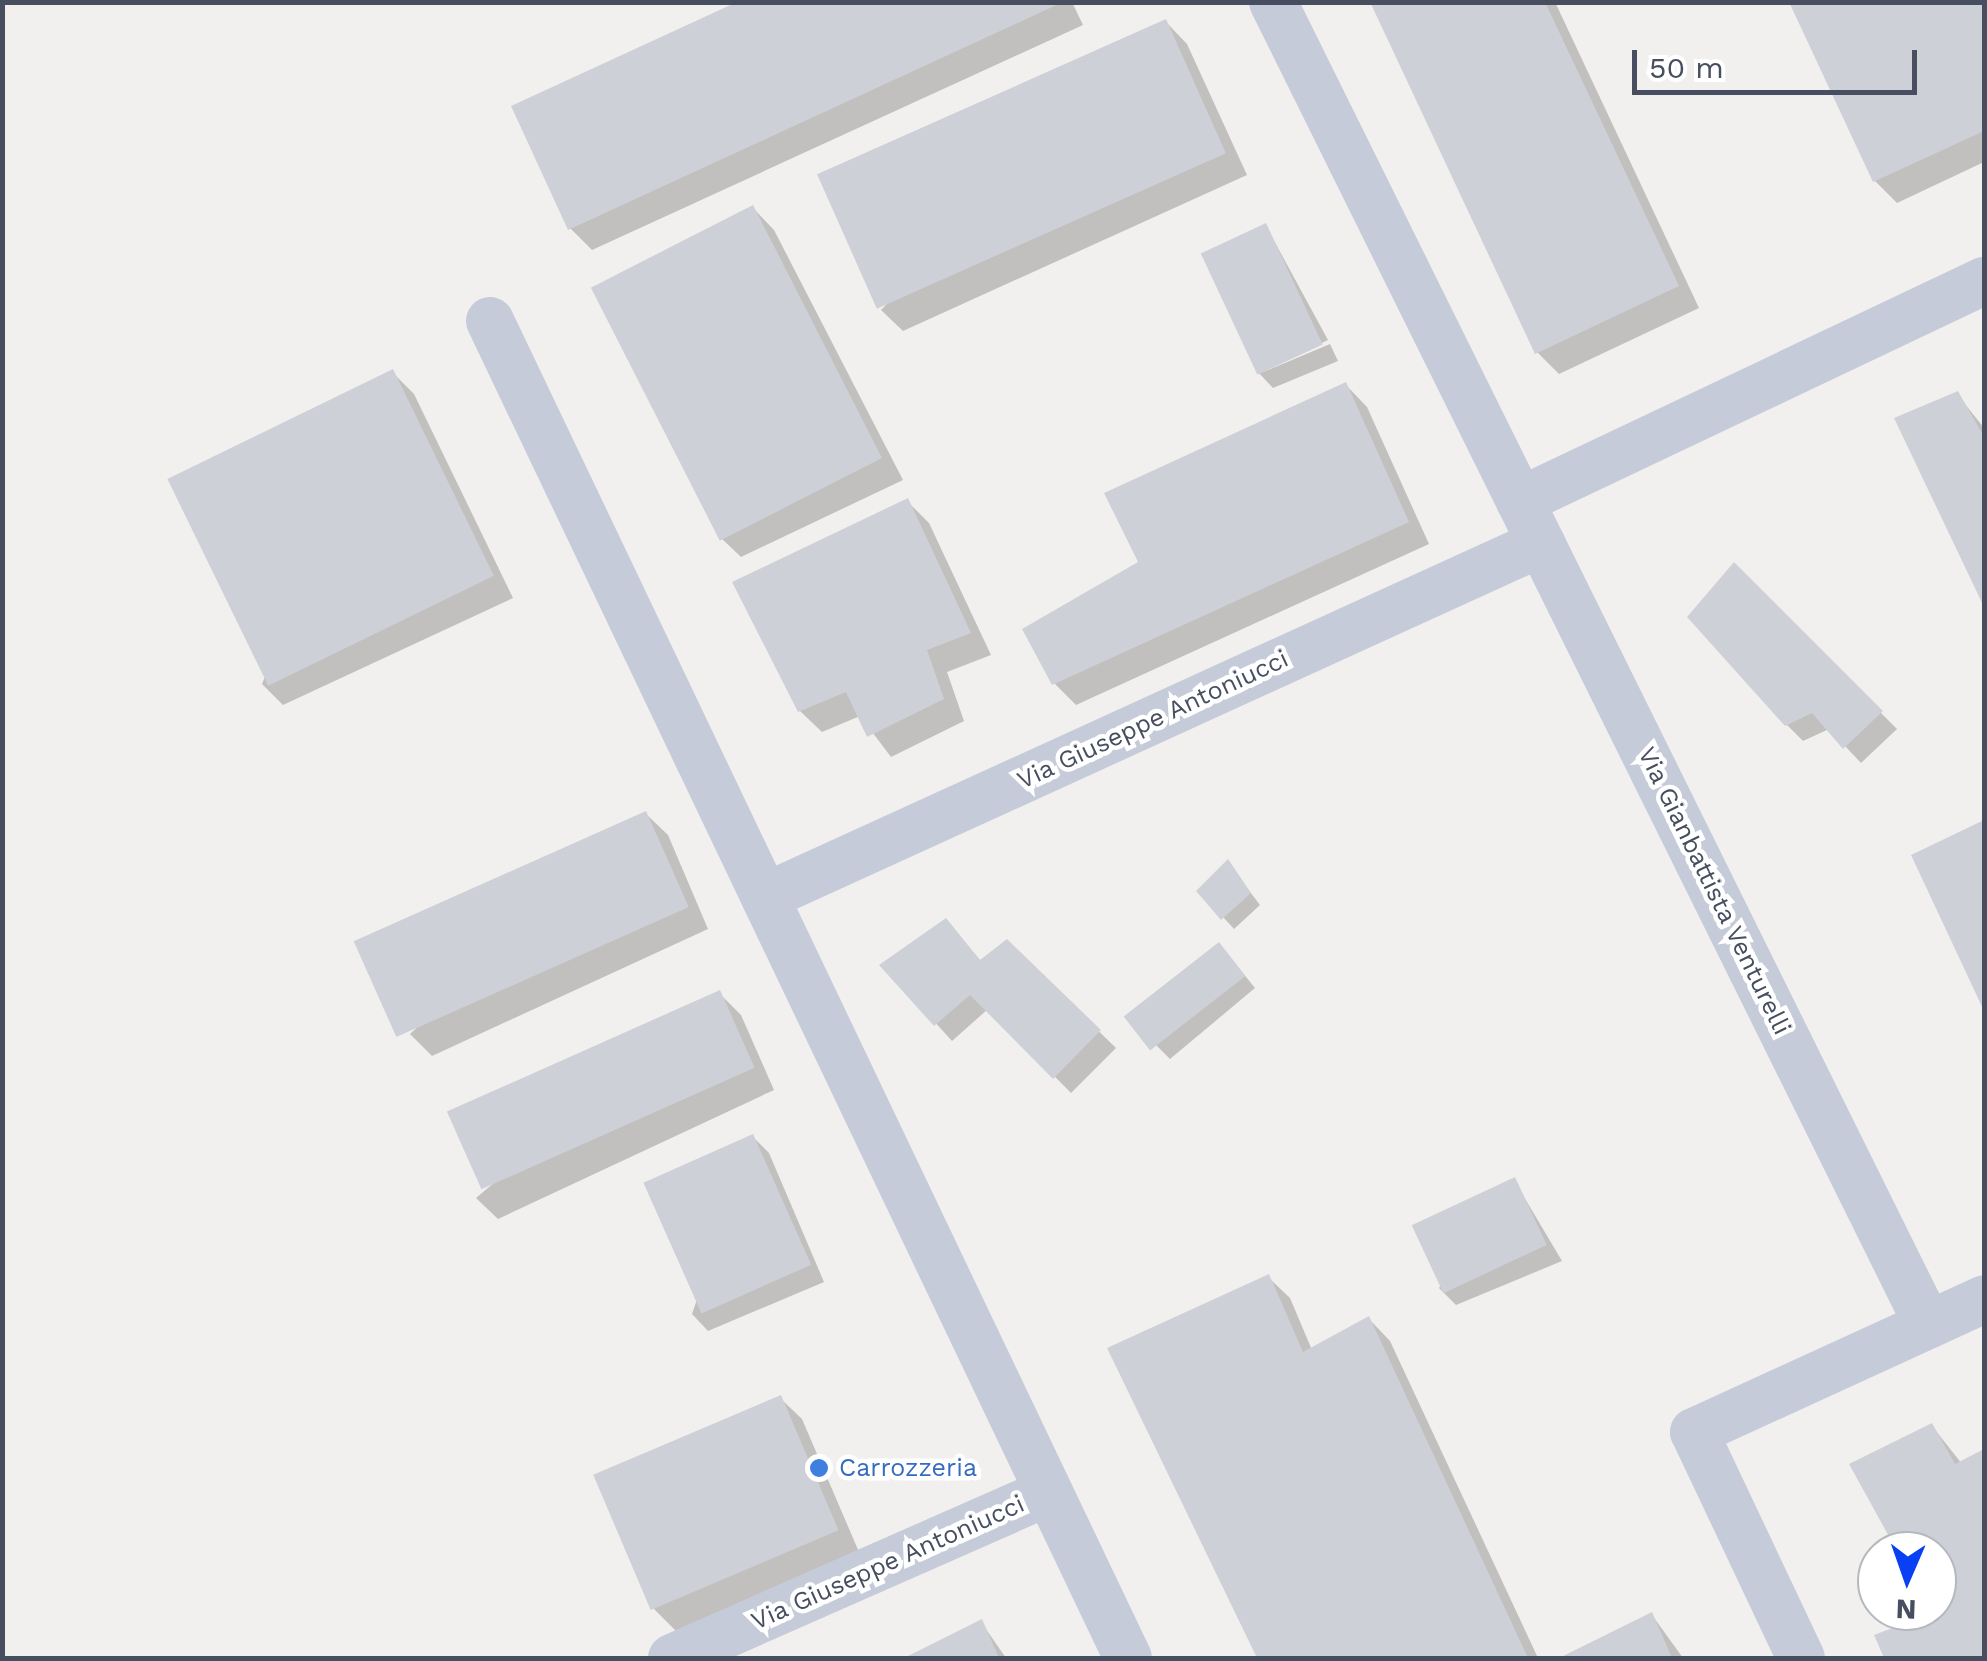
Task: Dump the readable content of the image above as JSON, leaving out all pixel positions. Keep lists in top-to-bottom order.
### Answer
{
  "streets": {
    "street": ["Via Giuseppe Antoniucci", "Via Gianbattista Venturelli"]
  },
  "crossings": [
    ["Via Giuseppe Antoniucci", "Via Gianbattista Venturelli"]
  ],
  "places": ["Carrozzeria"],
  "scale_bar": "50 m",
  "north": "bottom"
}
